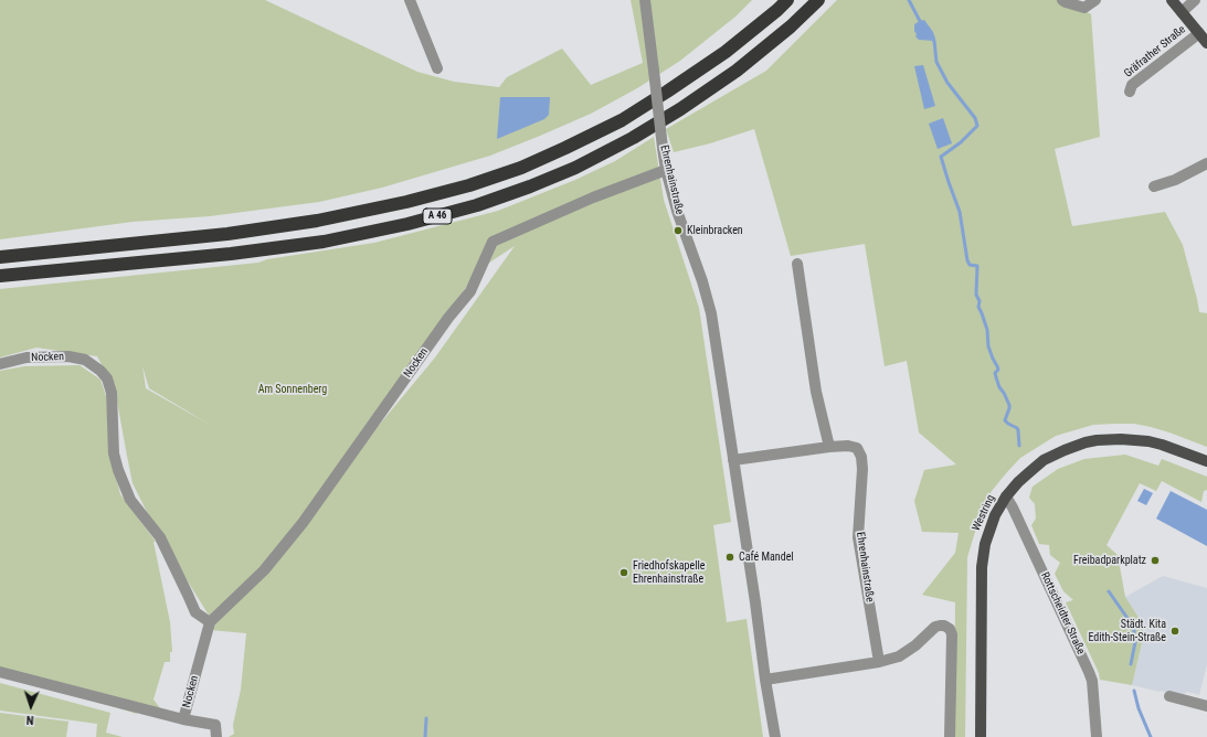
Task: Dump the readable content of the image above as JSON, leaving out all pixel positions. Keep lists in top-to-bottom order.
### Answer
{
  "streets": {
    "highway": ["A 46"],
    "main road": ["Gräfrather Straße", "Westring"],
    "street": ["Ehrenhainstraße", "Nocken", "Rottscheidter Straße"]
  },
  "crossings": [
    ["Ehrenhainstraße", "Nocken"],
    ["Westring", "Rottscheidter Straße"]
  ],
  "parks": ["Am Sonnenberg"],
  "places": [
    "Kleinbracken",
    "Café Mandel",
    "Freibadparkplatz",
    "Friedhofskapelle Ehrenhainstraße",
    "Städt. Kita Edith-Stein-Straße"
  ],
  "north": "bottom"
}
